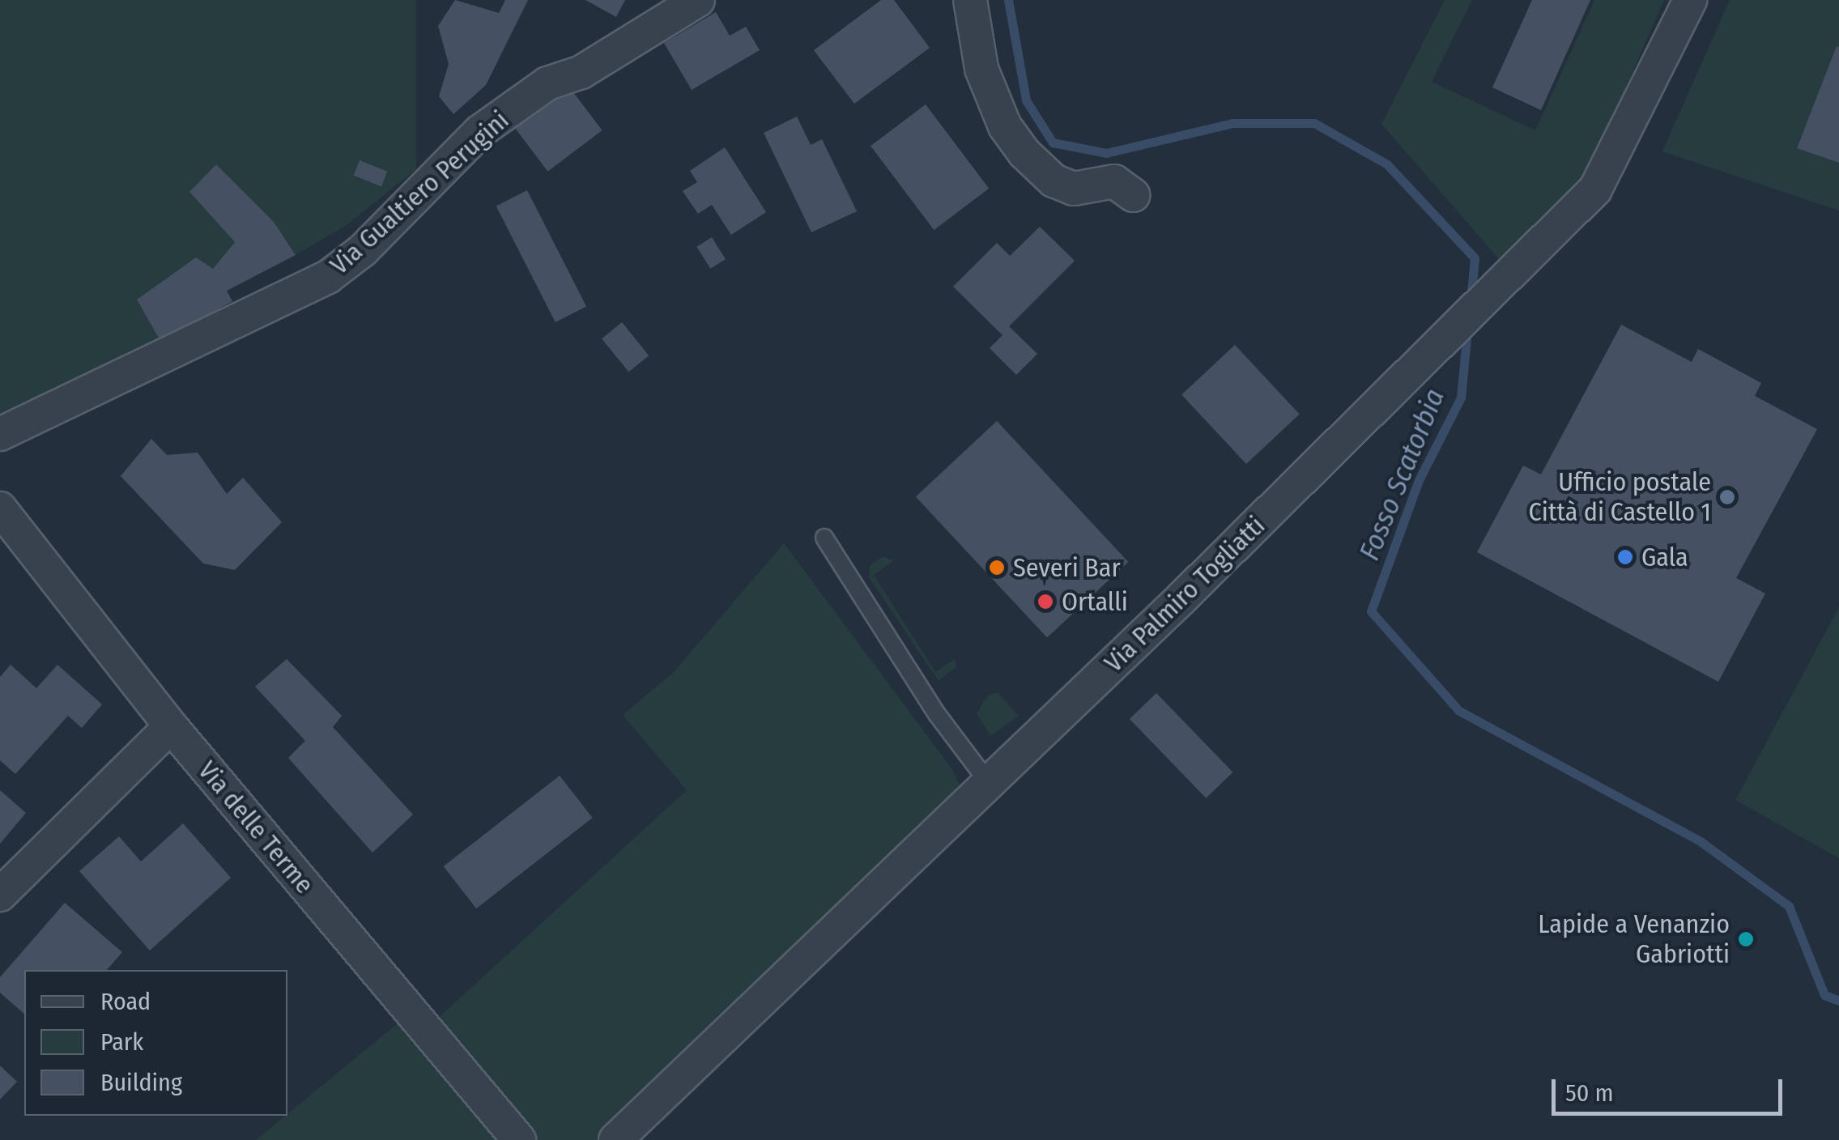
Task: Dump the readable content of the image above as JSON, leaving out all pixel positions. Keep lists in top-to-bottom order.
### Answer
{
  "streets": {
    "street": ["Via Gualtiero Perugini", "Via Palmiro Togliatti", "Via delle Terme"]
  },
  "water": ["Fosso Scatorbia"],
  "places": [
    "Ufficio postale Città di Castello 1",
    "Gala",
    "Severi Bar",
    "Ortalli",
    "Lapide a Venanzio Gabriotti"
  ],
  "legend": ["Road", "Park", "Building"],
  "scale_bar": "50 m"
}
